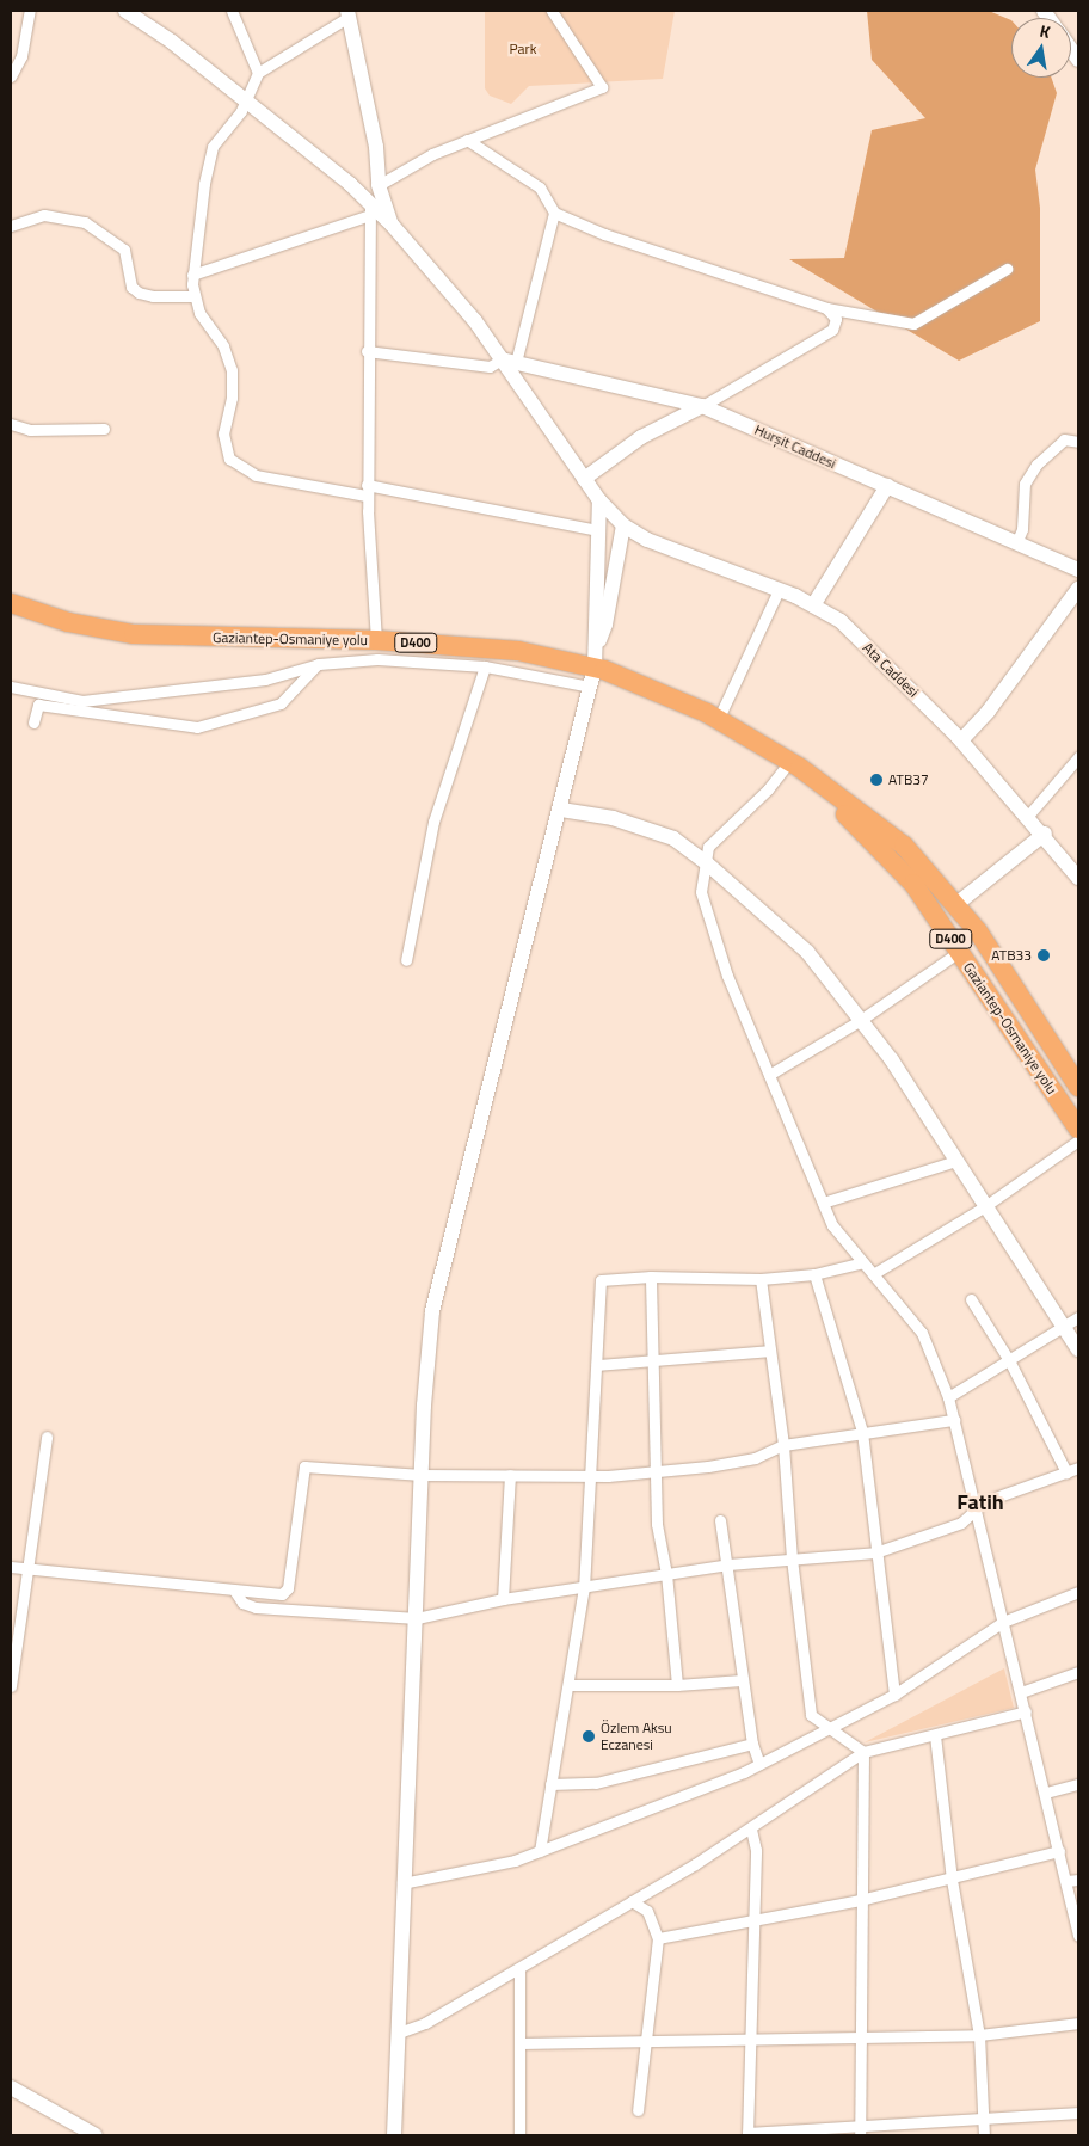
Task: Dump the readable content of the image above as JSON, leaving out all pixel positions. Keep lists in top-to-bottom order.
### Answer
{
  "streets": {
    "highway": ["Gaziantep-Osmaniye yolu", "D400"],
    "street": ["Hurşit Caddesi", "Ata Caddesi"]
  },
  "districts": ["Fatih"],
  "parks": ["Park"],
  "places": ["ATB37", "ATB33", "Özlem Aksu Eczanesi"],
  "north": "top"
}
